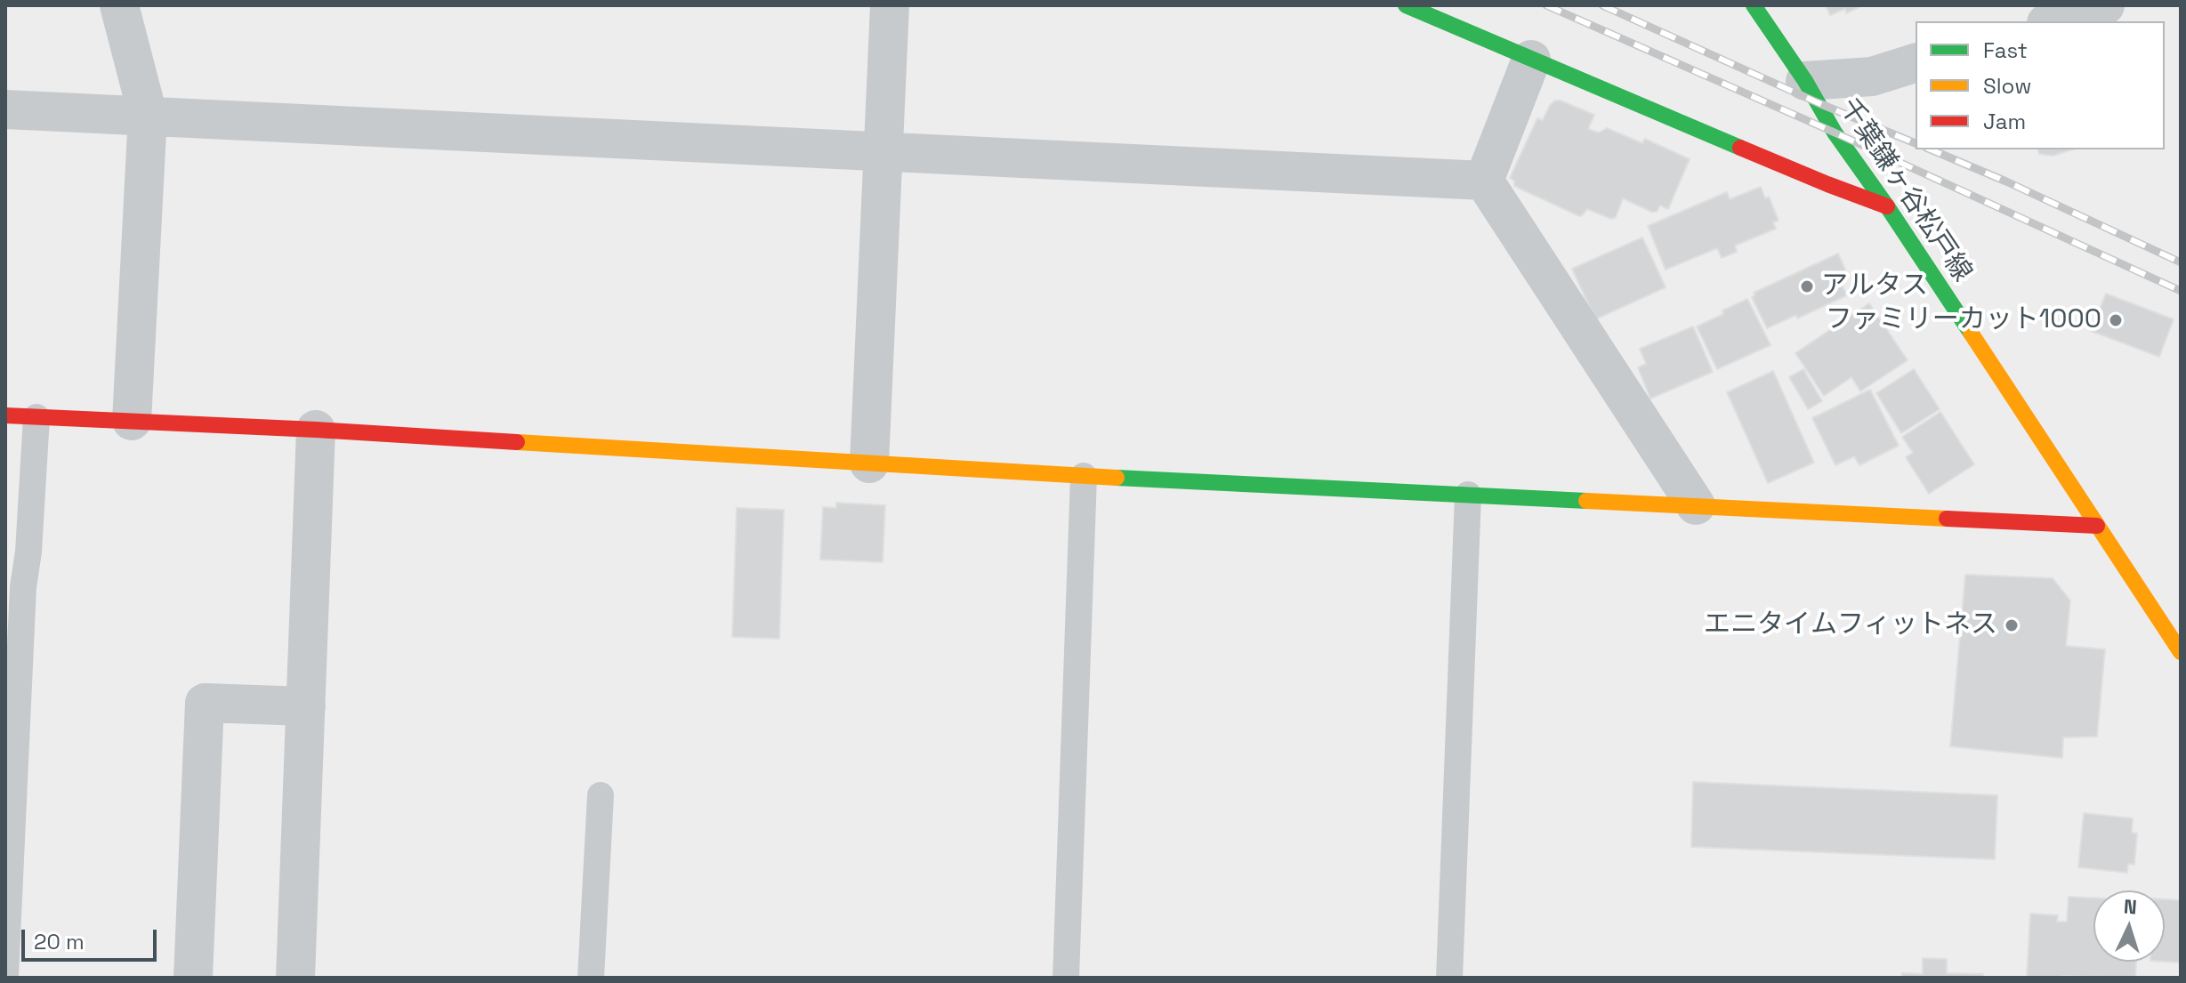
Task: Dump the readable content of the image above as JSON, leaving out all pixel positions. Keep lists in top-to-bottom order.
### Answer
{
  "streets": {
    "street": ["千葉鎌ヶ谷松戸線"]
  },
  "places": ["アルタス", "ファミリーカット1000", "エニタイムフィットネス"],
  "legend": ["Fast", "Slow", "Jam"],
  "scale_bar": "20 m",
  "north": "top"
}
